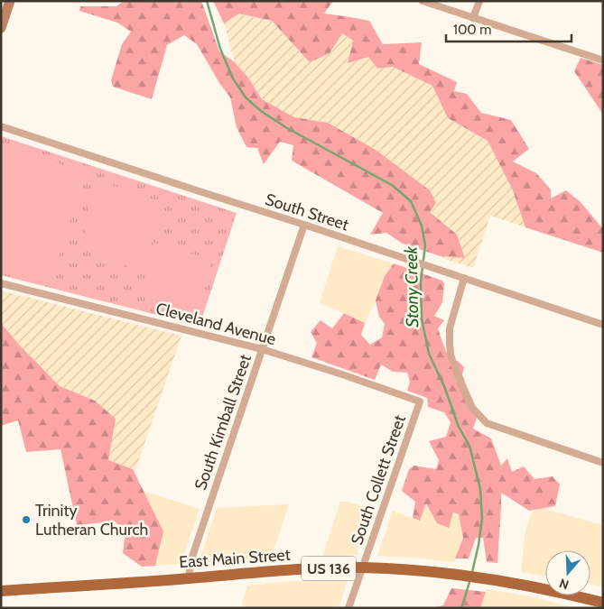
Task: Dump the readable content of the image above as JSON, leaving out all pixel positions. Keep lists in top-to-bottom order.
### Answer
{
  "streets": {
    "main road": ["East Main Street", "US 136"],
    "street": [
      "South Street",
      "Cleveland Avenue",
      "South Kimball Street",
      "South Collett Street"
    ]
  },
  "crossings": [
    ["South Street", "South Kimball Street"],
    ["Cleveland Avenue", "South Kimball Street"],
    ["Cleveland Avenue", "South Collett Street"],
    ["South Kimball Street", "East Main Street"],
    ["South Collett Street", "East Main Street"]
  ],
  "water": ["Stony Creek"],
  "places": ["Trinity Lutheran Church"],
  "scale_bar": "100 m",
  "north": "bottom"
}
